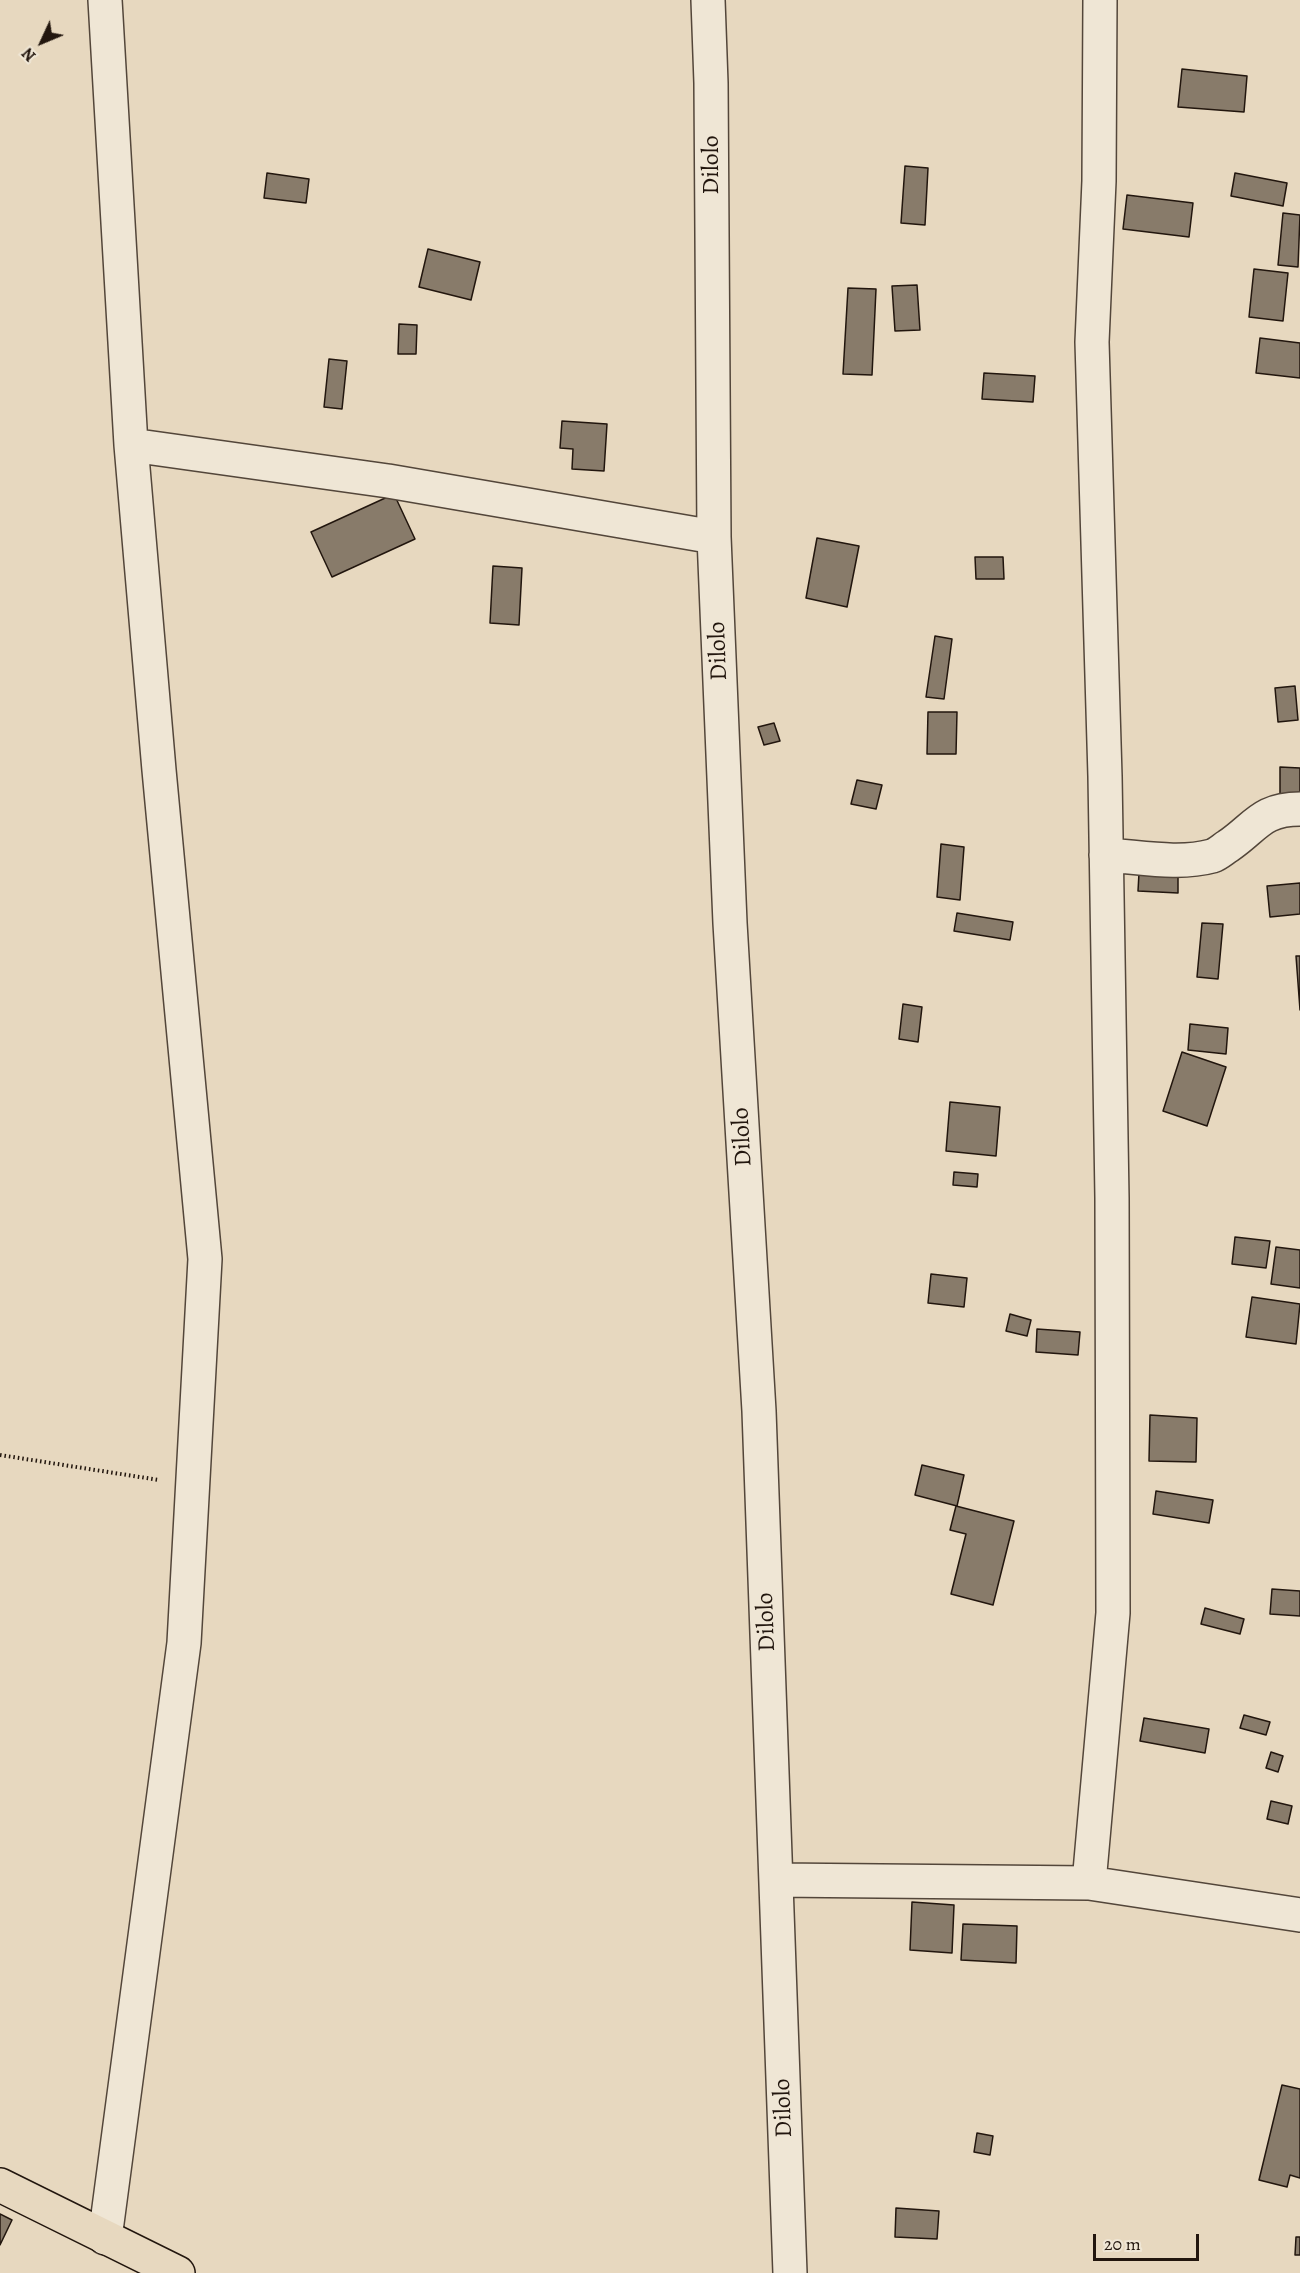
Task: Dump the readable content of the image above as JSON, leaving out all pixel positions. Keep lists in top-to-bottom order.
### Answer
{
  "streets": {
    "street": ["Dilolo"]
  },
  "scale_bar": "20 m",
  "north": "bottom left"
}
